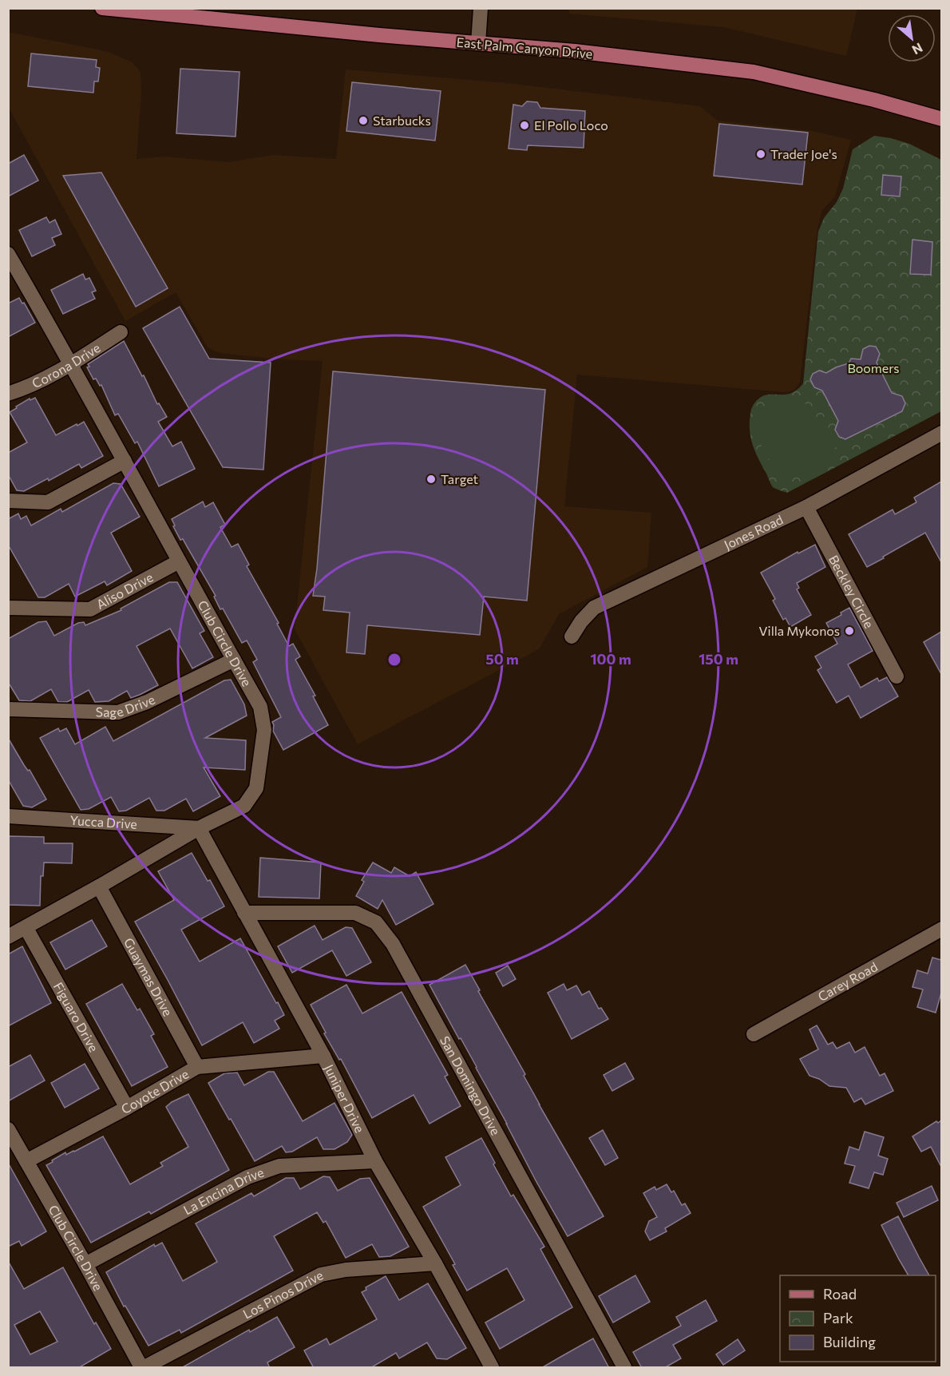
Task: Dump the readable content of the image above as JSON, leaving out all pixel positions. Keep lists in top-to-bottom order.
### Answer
{
  "streets": {
    "main road": ["East Palm Canyon Drive"],
    "street": [
      "Corona Drive",
      "Jones Road",
      "Aliso Drive",
      "Beckley Circle",
      "Club Circle Drive",
      "Sage Drive",
      "Yucca Drive",
      "Guaymas Drive",
      "Carey Road",
      "Figuaro Drive",
      "San Domingo Drive",
      "Coyote Drive",
      "Juniper Drive",
      "La Encina Drive",
      "Los Pinos Drive"
    ]
  },
  "crossings": [
    ["Corona Drive", "Club Circle Drive"],
    ["Jones Road", "Beckley Circle"],
    ["Aliso Drive", "Club Circle Drive"],
    ["Club Circle Drive", "Sage Drive"],
    ["Club Circle Drive", "Yucca Drive"],
    ["Club Circle Drive", "Guaymas Drive"],
    ["Club Circle Drive", "Figuaro Drive"],
    ["Club Circle Drive", "Coyote Drive"],
    ["Club Circle Drive", "Juniper Drive"],
    ["Club Circle Drive", "La Encina Drive"],
    ["Club Circle Drive", "Los Pinos Drive"],
    ["Yucca Drive", "Juniper Drive"],
    ["Guaymas Drive", "Coyote Drive"],
    ["Figuaro Drive", "Coyote Drive"],
    ["San Domingo Drive", "Juniper Drive"],
    ["Coyote Drive", "Juniper Drive"],
    ["Juniper Drive", "La Encina Drive"],
    ["Juniper Drive", "Los Pinos Drive"]
  ],
  "parks": ["Boomers"],
  "places": [
    "Starbucks",
    "El Pollo Loco",
    "Trader Joe's",
    "Target",
    "Villa Mykonos"
  ],
  "legend": ["Road", "Park", "Building"],
  "north": "bottom right",
  "rings": ["50 m", "100 m", "150 m"]
}
